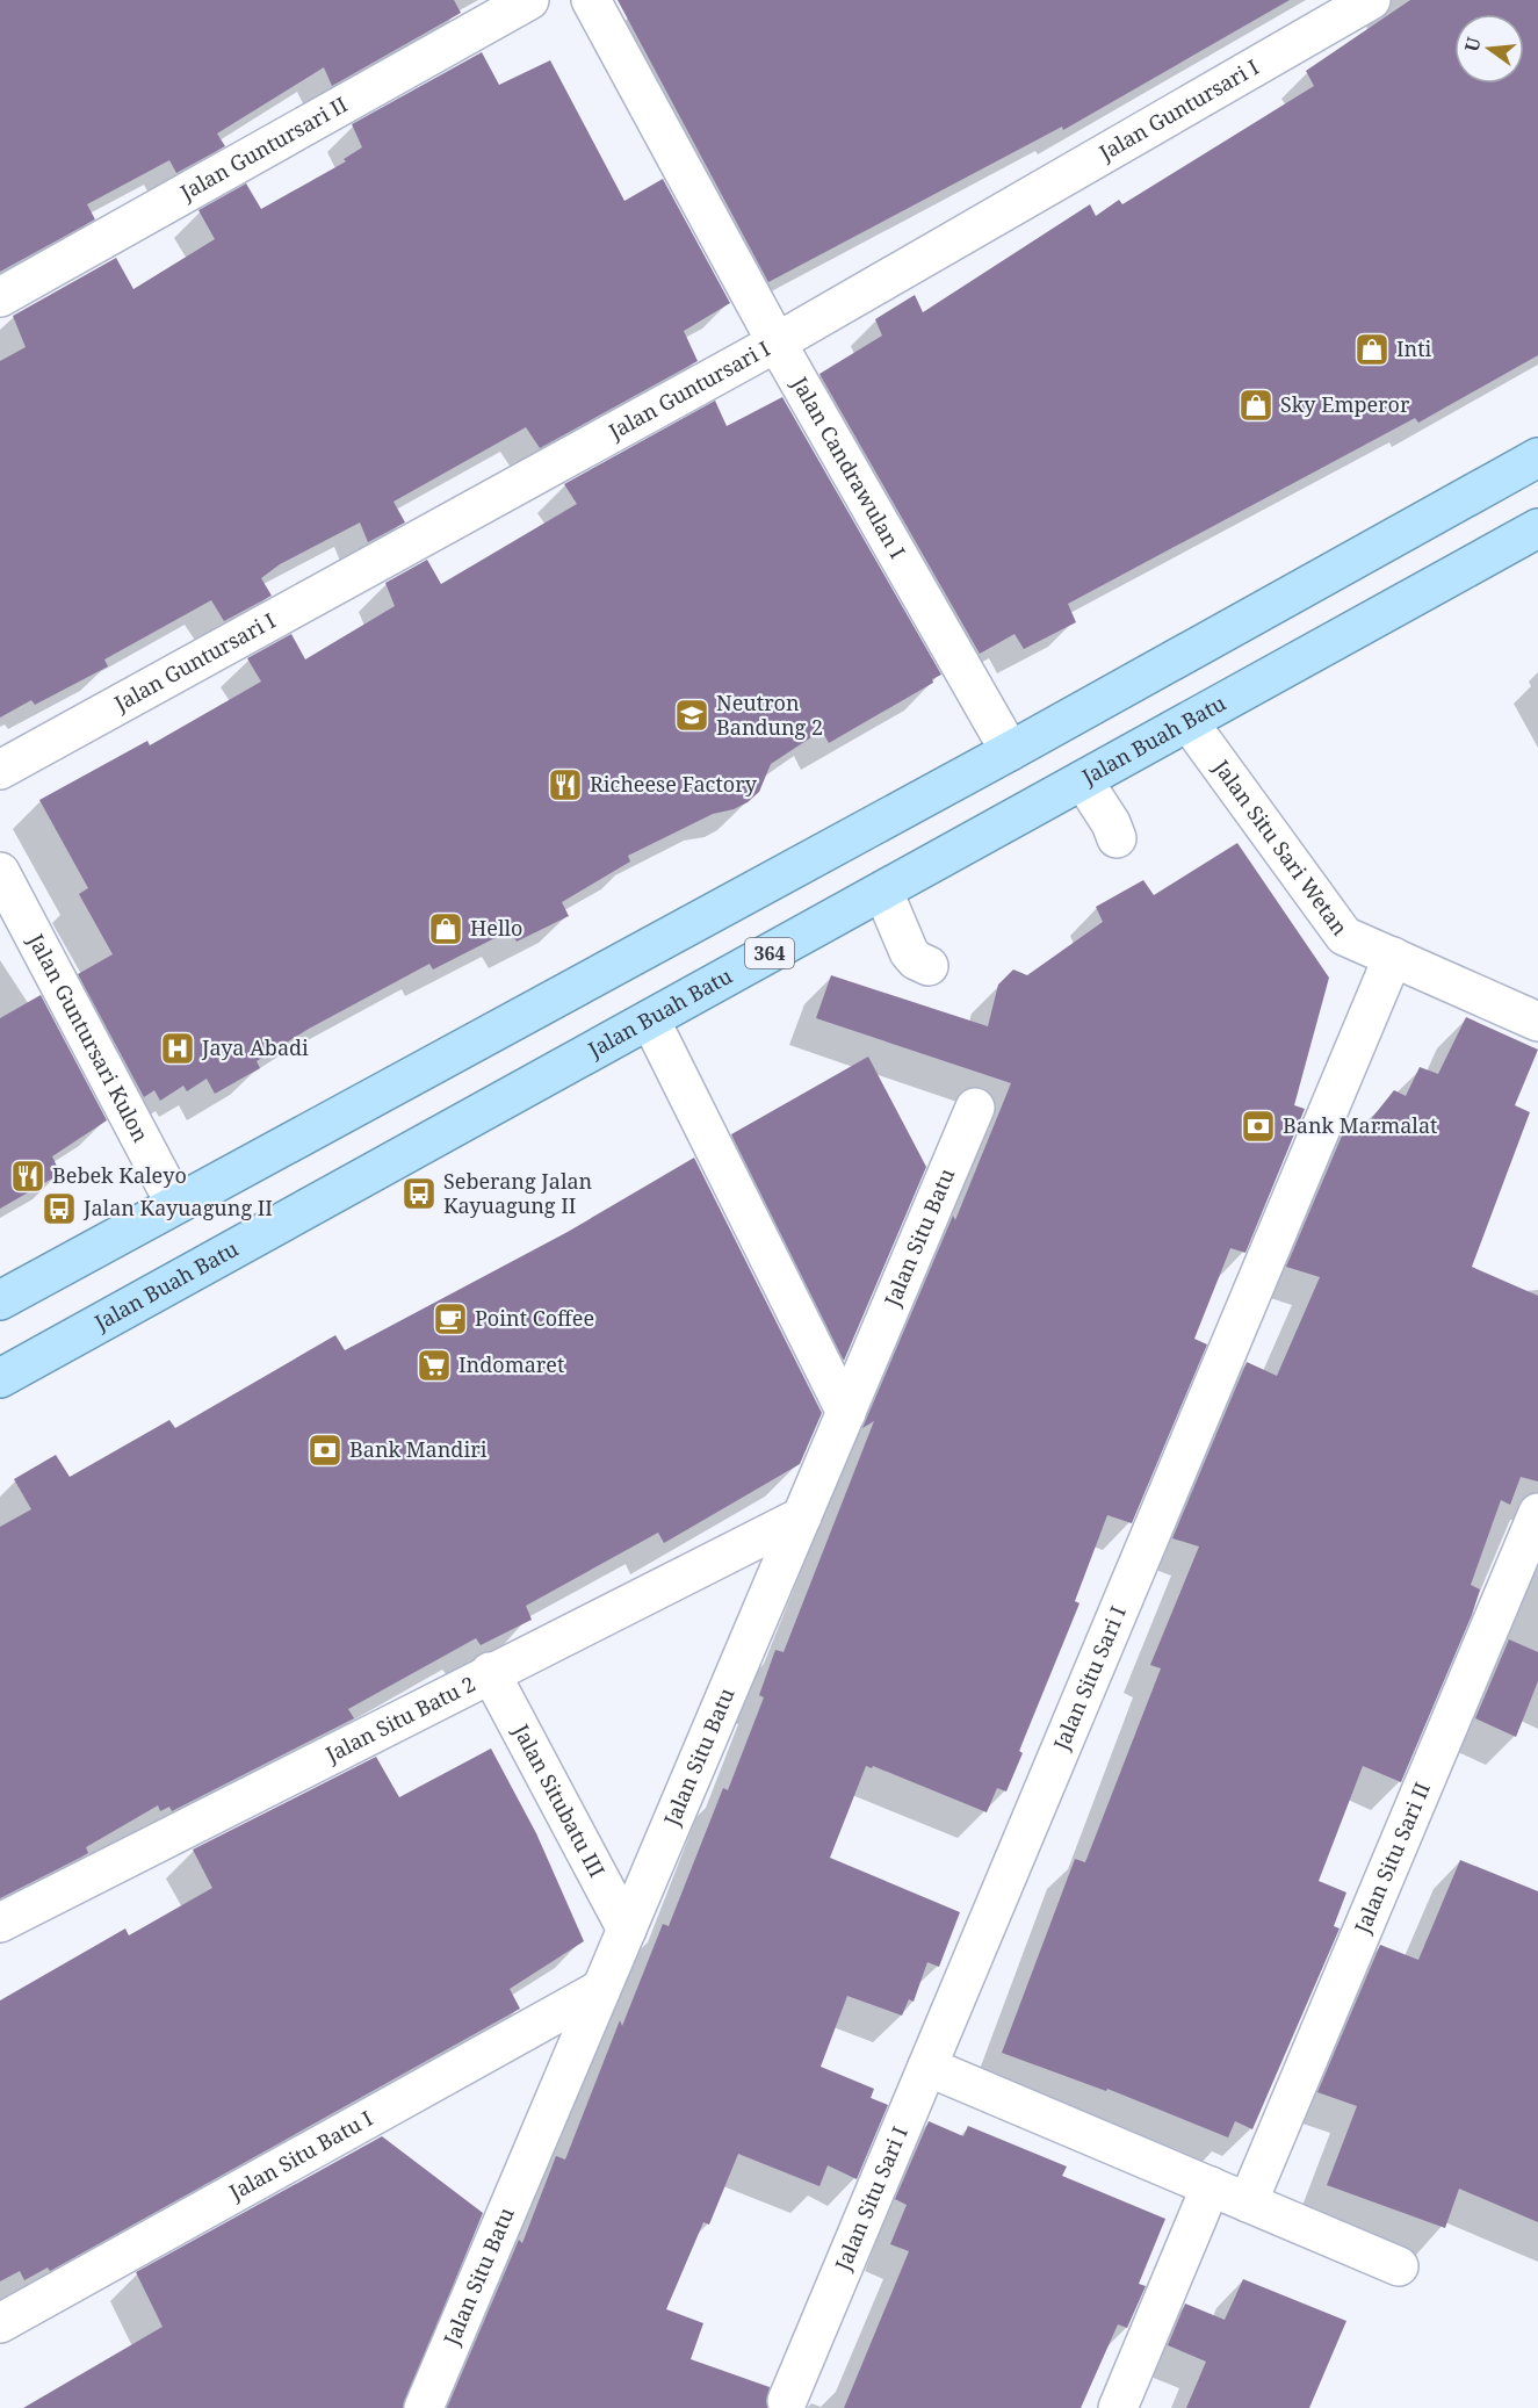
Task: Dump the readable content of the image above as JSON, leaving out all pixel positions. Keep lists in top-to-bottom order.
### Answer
{
  "streets": {
    "main road": ["Jalan Buah Batu", "364"],
    "street": [
      "Jalan Guntursari I",
      "Jalan Guntursari II",
      "Jalan Candrawulan I",
      "Jalan Situ Sari Wetan",
      "Jalan Guntursari Kulon",
      "Jalan Situ Batu",
      "Jalan Situ Sari I",
      "Jalan Situ Batu 2",
      "Jalan Situbatu III",
      "Jalan Situ Sari II",
      "Jalan Situ Batu I"
    ]
  },
  "crossings": [
    ["Jalan Guntursari I", "Jalan Candrawulan I"],
    ["Jalan Buah Batu", "Jalan Situ Sari Wetan"],
    ["Jalan Situ Sari Wetan", "Jalan Situ Sari I"],
    ["Jalan Situ Batu", "Jalan Situ Batu 2"],
    ["Jalan Situ Batu", "Jalan Situbatu III"],
    ["Jalan Situ Batu", "Jalan Situ Batu I"],
    ["Jalan Situ Batu 2", "Jalan Situbatu III"]
  ],
  "places": {
    "shop": ["Inti", "Sky Emperor", "Hello"],
    "school or university": ["Neutron Bandung 2"],
    "restaurant": ["Richeese Factory", "Bebek Kaleyo"],
    "hospital": ["Jaya Abadi"],
    "bank": ["Bank Marmalat", "Bank Mandiri"],
    "bus stop": ["Seberang Jalan Kayuagung II", "Jalan Kayuagung II"],
    "cafe": ["Point Coffee"],
    "supermarket": ["Indomaret"]
  },
  "north": "left"
}
